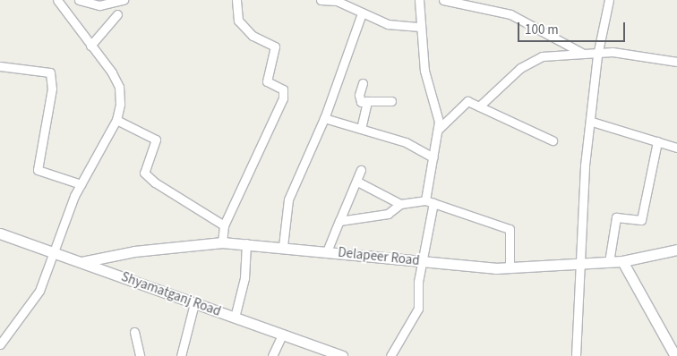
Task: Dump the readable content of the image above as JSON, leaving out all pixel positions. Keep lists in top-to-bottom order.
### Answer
{
  "streets": {
    "street": ["Delapeer Road", "Shyamatganj Road"]
  },
  "crossings": [
    ["Delapeer Road", "Shyamatganj Road"]
  ],
  "scale_bar": "100 m"
}
